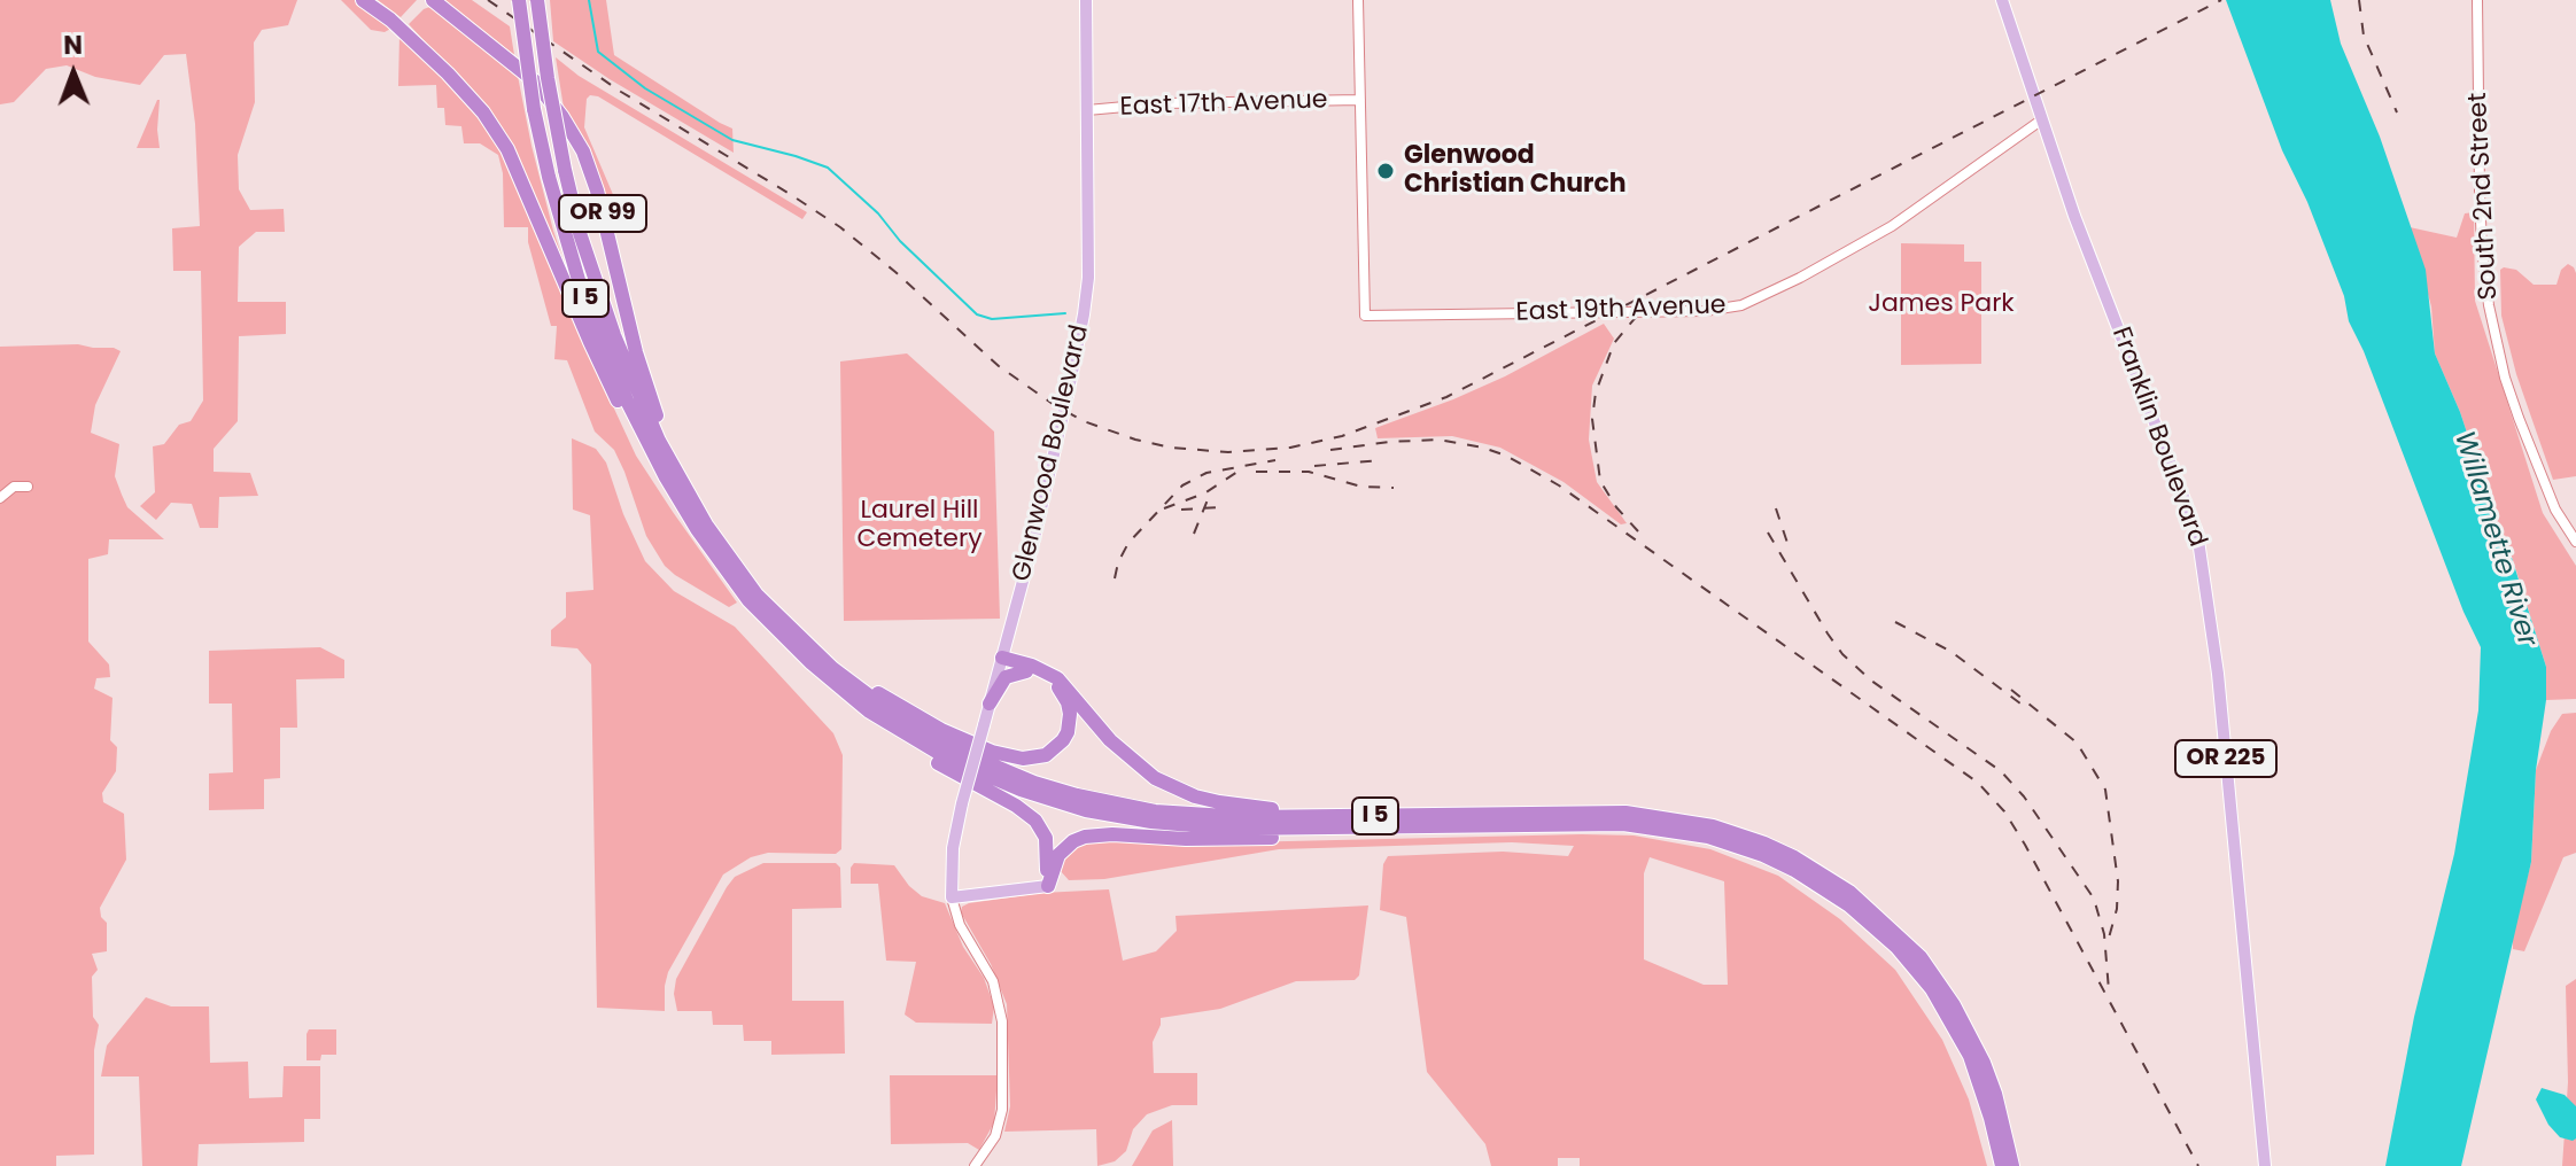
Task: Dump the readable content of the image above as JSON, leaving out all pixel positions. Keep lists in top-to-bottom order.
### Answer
{
  "streets": {
    "highway": ["OR 99", "I 5"],
    "main road": ["Franklin Boulevard", "Glenwood Boulevard", "OR 225"],
    "street": ["East 17th Avenue", "South 2nd Street", "East 19th Avenue"]
  },
  "crossings": [
    ["East 17th Avenue", "East 19th Avenue"],
    ["East 17th Avenue", "Glenwood Boulevard"],
    ["OR 99", "I 5"],
    ["East 19th Avenue", "Franklin Boulevard"]
  ],
  "water": ["Willamette River"],
  "parks": ["James Park", "Laurel Hill Cemetery"],
  "places": ["Glenwood Christian Church"],
  "north": "top"
}
